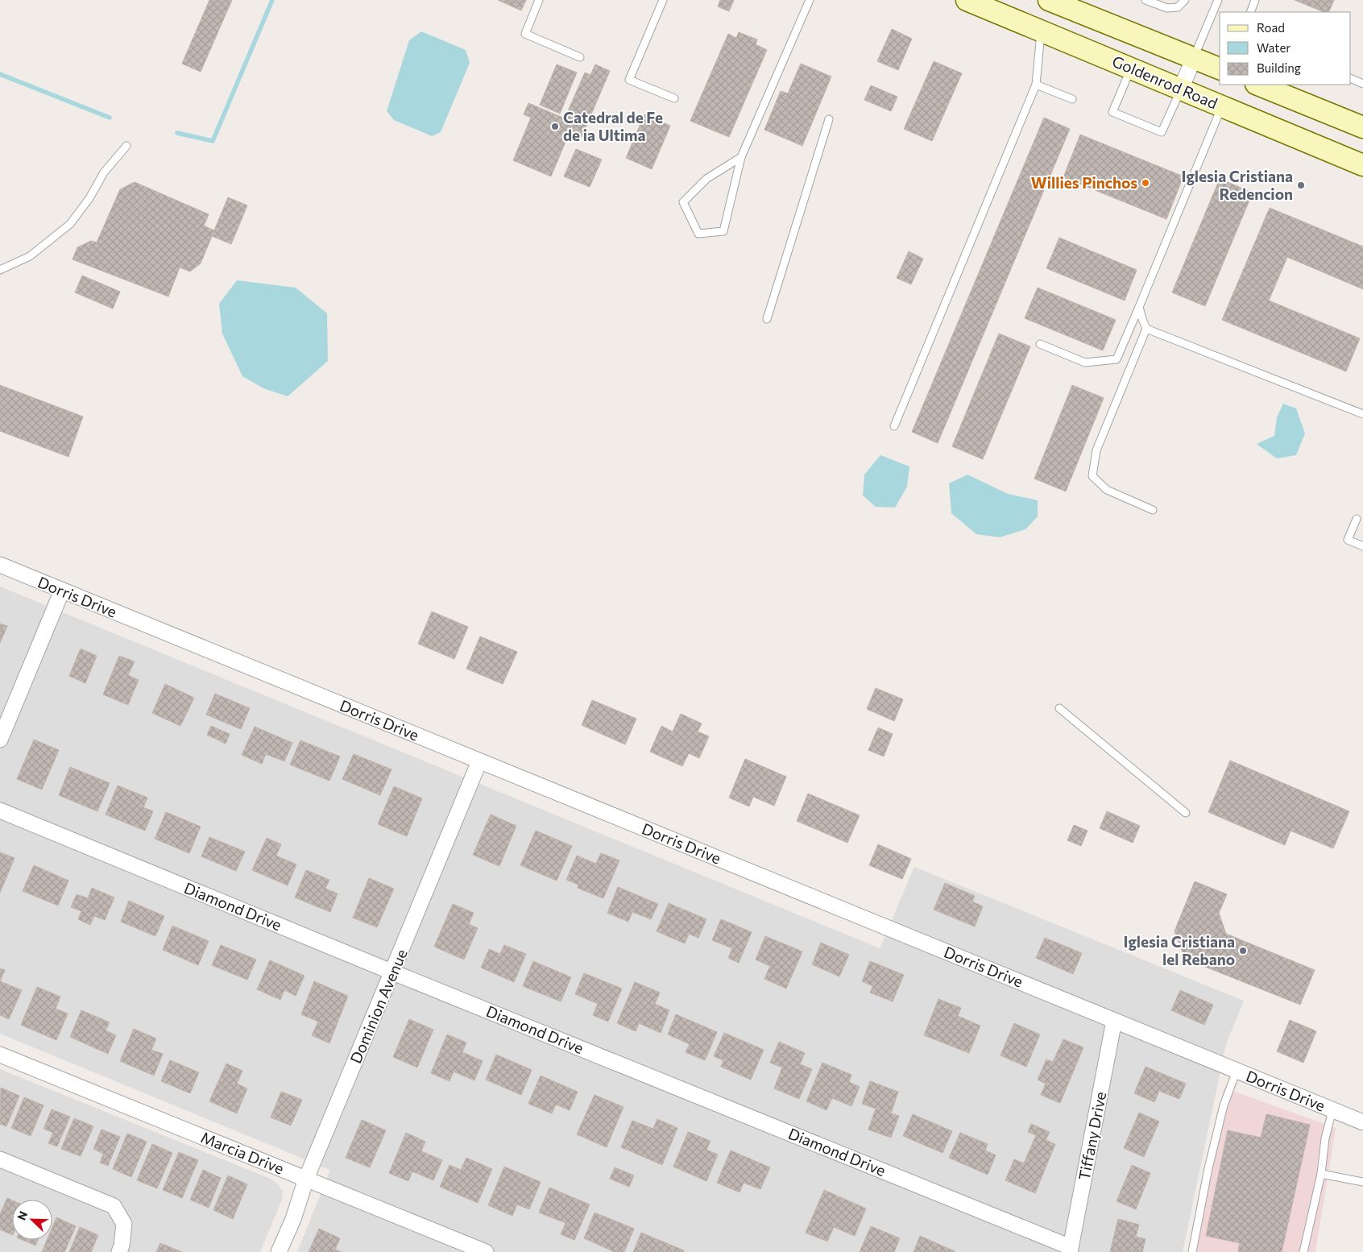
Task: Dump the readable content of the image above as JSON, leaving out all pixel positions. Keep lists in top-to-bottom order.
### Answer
{
  "streets": {
    "main road": ["Goldenrod Road"],
    "street": [
      "Dorris Drive",
      "Diamond Drive",
      "Dominion Avenue",
      "Tiffany Drive",
      "Marcia Drive"
    ]
  },
  "crossings": [
    ["Dorris Drive", "Dominion Avenue"],
    ["Dorris Drive", "Tiffany Drive"],
    ["Diamond Drive", "Dominion Avenue"],
    ["Diamond Drive", "Tiffany Drive"],
    ["Dominion Avenue", "Marcia Drive"]
  ],
  "places": [
    "Catedral de Fe de ia Ultima",
    "Willies Pinchos",
    "Iglesia Cristiana Redencion",
    "Iglesia Cristiana lel Rebano"
  ],
  "legend": ["Road", "Water", "Building"],
  "north": "top left"
}
